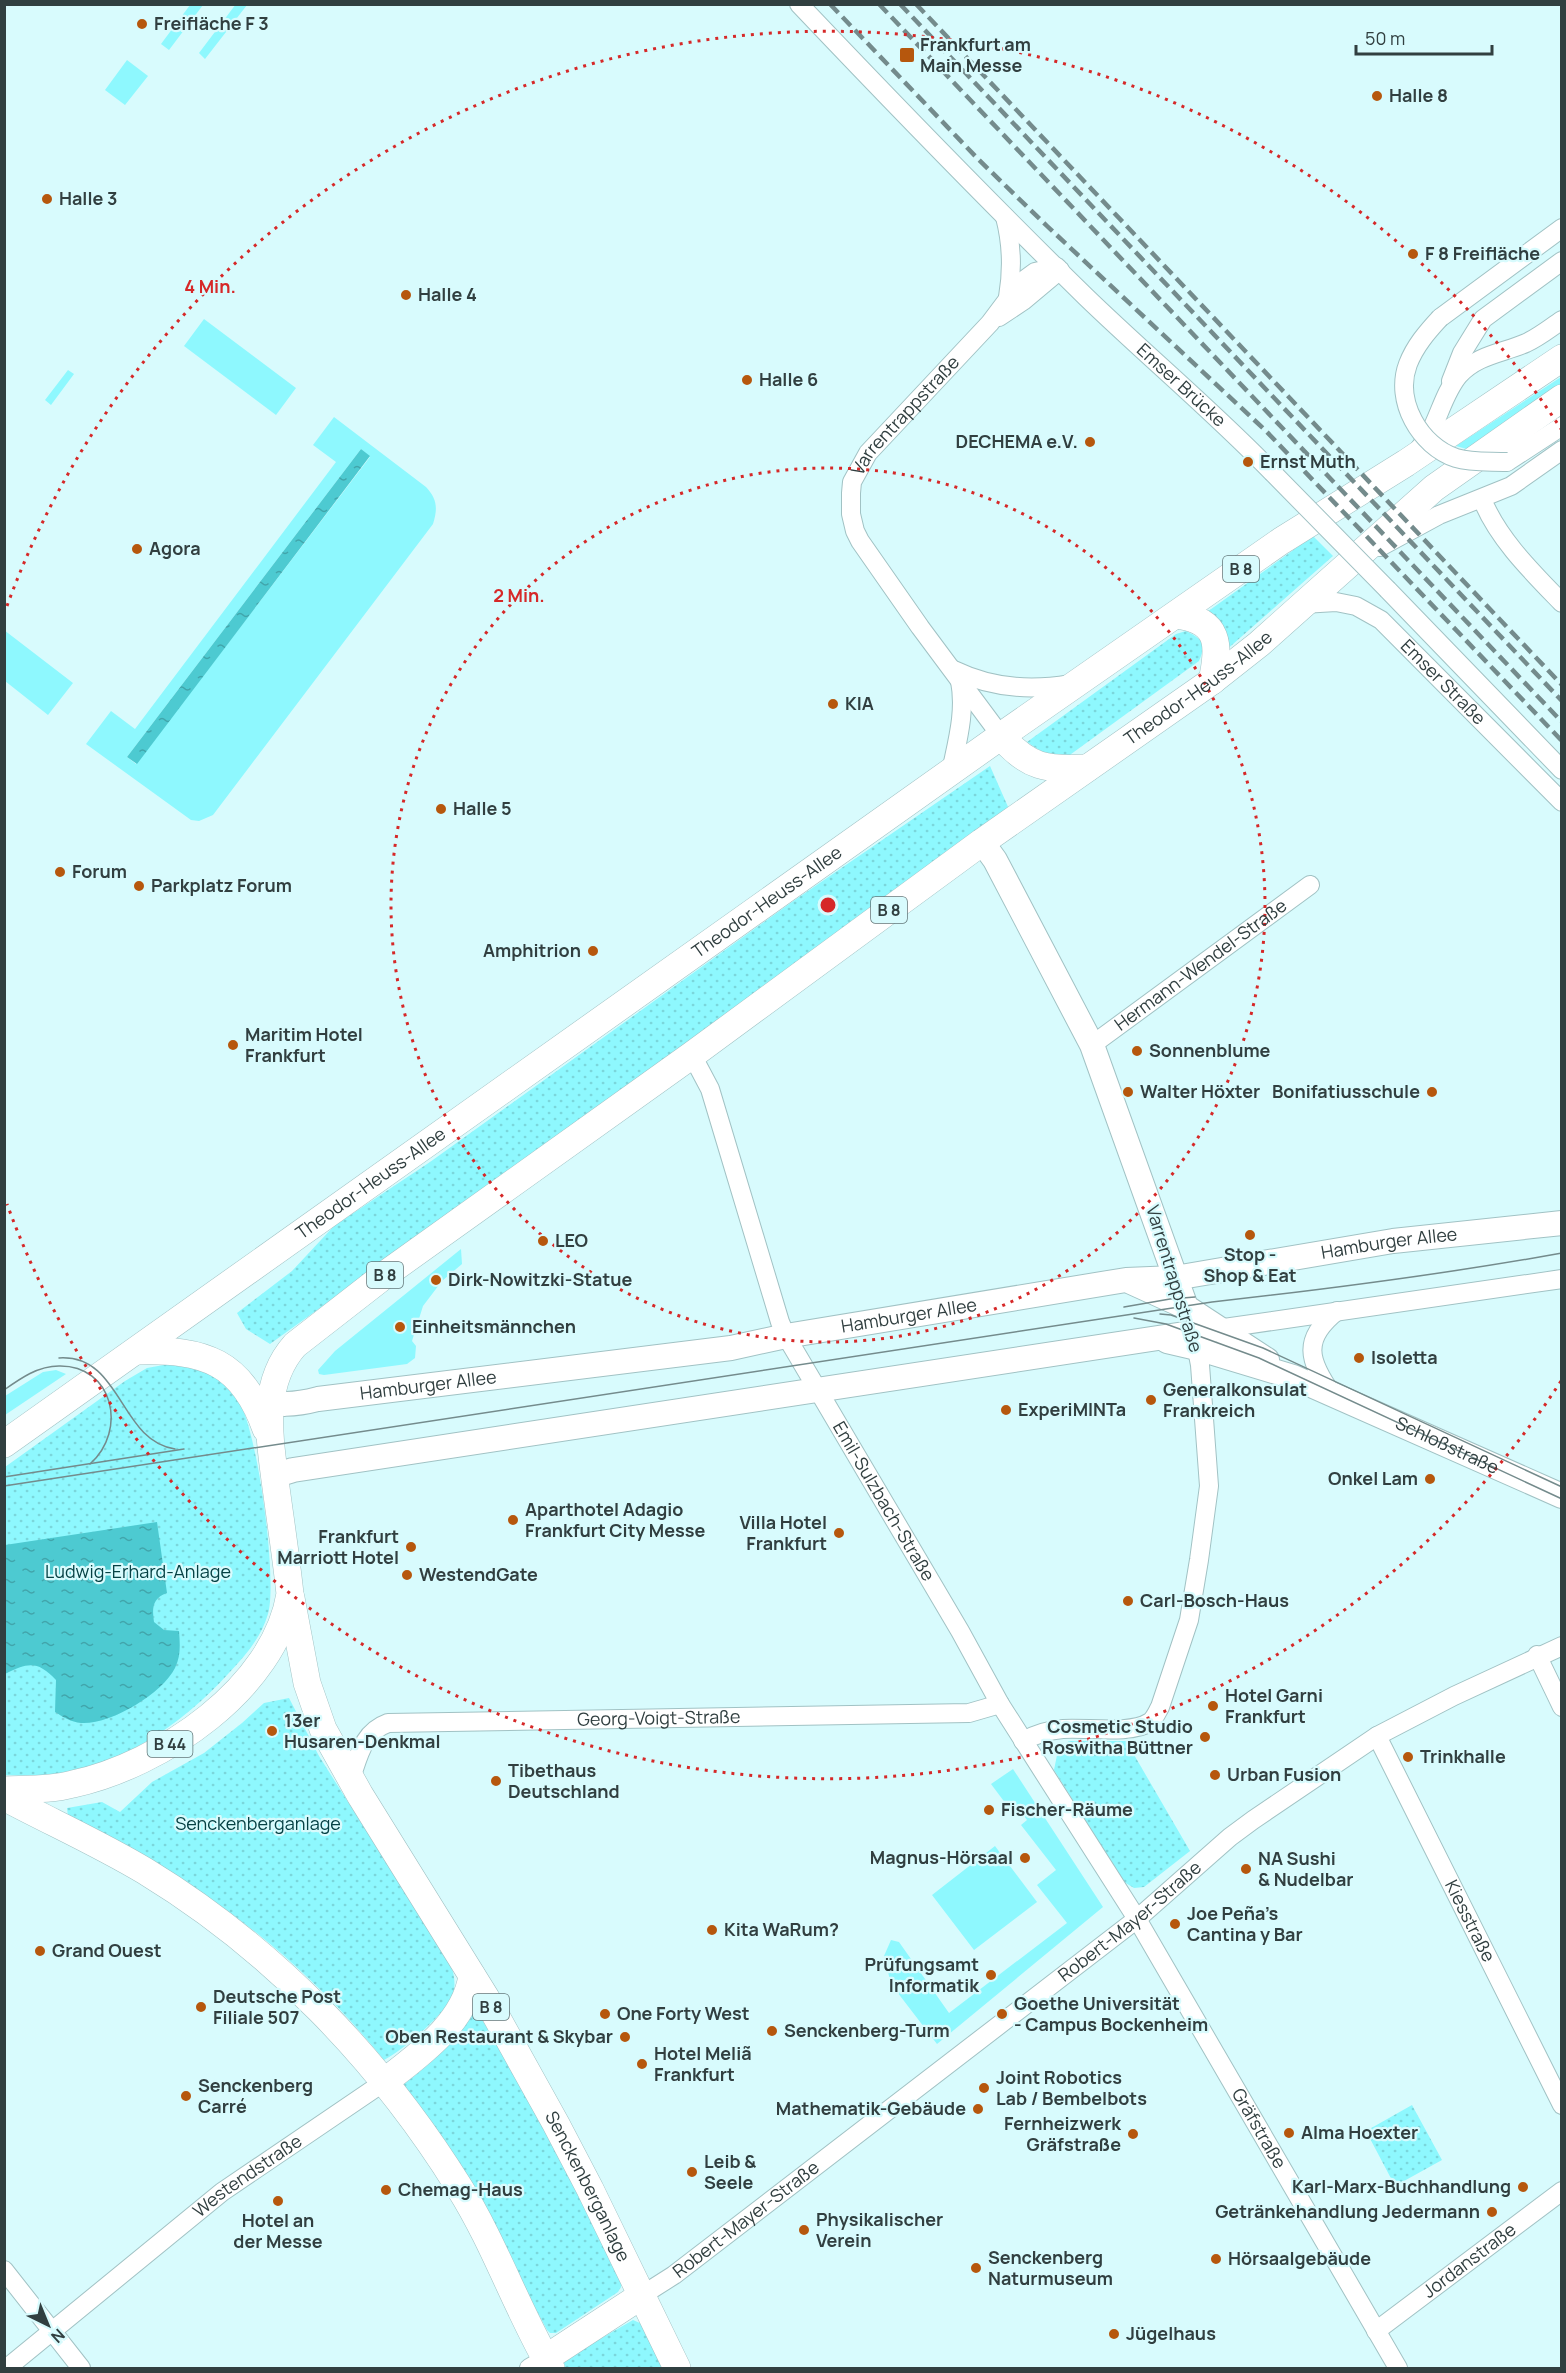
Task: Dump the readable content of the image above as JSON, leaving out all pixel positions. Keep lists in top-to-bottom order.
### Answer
{
  "streets": {
    "main road": [
      "B 8",
      "Theodor-Heuss-Allee",
      "B 44",
      "Robert-Mayer-Straße",
      "Westendstraße",
      "Senckenberganlage"
    ],
    "street": [
      "Emser Brücke",
      "Varrentrappstraße",
      "Emser Straße",
      "Hermann-Wendel-Straße",
      "Hamburger Allee",
      "Schloßstraße",
      "Emil-Sulzbach-Straße",
      "Georg-Voigt-Straße",
      "Kiesstraße",
      "Gräfstraße",
      "Jordanstraße"
    ]
  },
  "crossings": [
    ["Emser Brücke", "Varrentrappstraße"],
    ["Varrentrappstraße", "Theodor-Heuss-Allee"],
    ["Varrentrappstraße", "Hermann-Wendel-Straße"],
    ["Varrentrappstraße", "Hamburger Allee"],
    ["Varrentrappstraße", "Schloßstraße"],
    ["Varrentrappstraße", "Emil-Sulzbach-Straße"],
    ["B 8", "Theodor-Heuss-Allee"],
    ["B 8", "Hamburger Allee"],
    ["B 8", "B 44"],
    ["B 8", "Senckenberganlage"],
    ["Emser Straße", "Theodor-Heuss-Allee"],
    ["Theodor-Heuss-Allee", "Hamburger Allee"],
    ["Theodor-Heuss-Allee", "Emil-Sulzbach-Straße"],
    ["Hamburger Allee", "Schloßstraße"],
    ["Hamburger Allee", "Emil-Sulzbach-Straße"],
    ["Schloßstraße", "Emil-Sulzbach-Straße"],
    ["Emil-Sulzbach-Straße", "Georg-Voigt-Straße"],
    ["Emil-Sulzbach-Straße", "Robert-Mayer-Straße"],
    ["Emil-Sulzbach-Straße", "Gräfstraße"],
    ["Georg-Voigt-Straße", "Senckenberganlage"],
    ["B 44", "Senckenberganlage"],
    ["Kiesstraße", "Robert-Mayer-Straße"],
    ["Robert-Mayer-Straße", "Gräfstraße"],
    ["Robert-Mayer-Straße", "Senckenberganlage"],
    ["Gräfstraße", "Jordanstraße"],
    ["Westendstraße", "Senckenberganlage"]
  ],
  "parks": ["Ludwig-Erhard-Anlage", "Senckenberganlage"],
  "places": {
    "other": [
      "Freifläche F 3",
      "Halle 8",
      "Halle 3",
      "F 8 Freifläche",
      "Halle 4",
      "Halle 6",
      "DECHEMA e.V.",
      "Ernst Muth",
      "Agora",
      "KIA",
      "Halle 5",
      "Forum",
      "Parkplatz Forum",
      "Amphitrion",
      "Maritim Hotel Frankfurt",
      "Sonnenblume",
      "Walter Höxter",
      "Bonifatiusschule",
      "Stop - Shop & Eat",
      "LEO",
      "Dirk-Nowitzki-Statue",
      "Einheitsmännchen",
      "Isoletta",
      "Generalkonsulat Frankreich",
      "ExperiMINTa",
      "Onkel Lam",
      "Aparthotel Adagio Frankfurt City Messe",
      "Villa Hotel Frankfurt",
      "Frankfurt Marriott Hotel",
      "WestendGate",
      "Carl-Bosch-Haus",
      "Hotel Garni Frankfurt",
      "13er Husaren-Denkmal",
      "Cosmetic Studio Roswitha Büttner",
      "Trinkhalle",
      "Urban Fusion",
      "Tibethaus Deutschland",
      "Fischer-Räume",
      "Magnus-Hörsaal",
      "NA Sushi & Nudelbar",
      "Joe Peña’s Cantina y Bar",
      "Kita WaRum?",
      "Grand Ouest",
      "Prüfungsamt Informatik",
      "Deutsche Post Filiale 507",
      "One Forty West",
      "Goethe Universität - Campus Bockenheim",
      "Senckenberg-Turm",
      "Oben Restaurant & Skybar",
      "Hotel Meliã Frankfurt",
      "Joint Robotics Lab / Bembelbots",
      "Senckenberg Carré",
      "Mathematik-Gebäude",
      "Alma Hoexter",
      "Fernheizwerk Gräfstraße",
      "Leib & Seele",
      "Karl-Marx-Buchhandlung",
      "Chemag-Haus",
      "Hotel an der Messe",
      "Getränkehandlung Jedermann",
      "Physikalischer Verein",
      "Hörsaalgebäude",
      "Senckenberg Naturmuseum",
      "Jügelhaus"
    ],
    "transit": ["Frankfurt am Main Messe"]
  },
  "scale_bar": "50 m",
  "north": "bottom right",
  "rings": ["4 Min.", "2 Min."]
}
